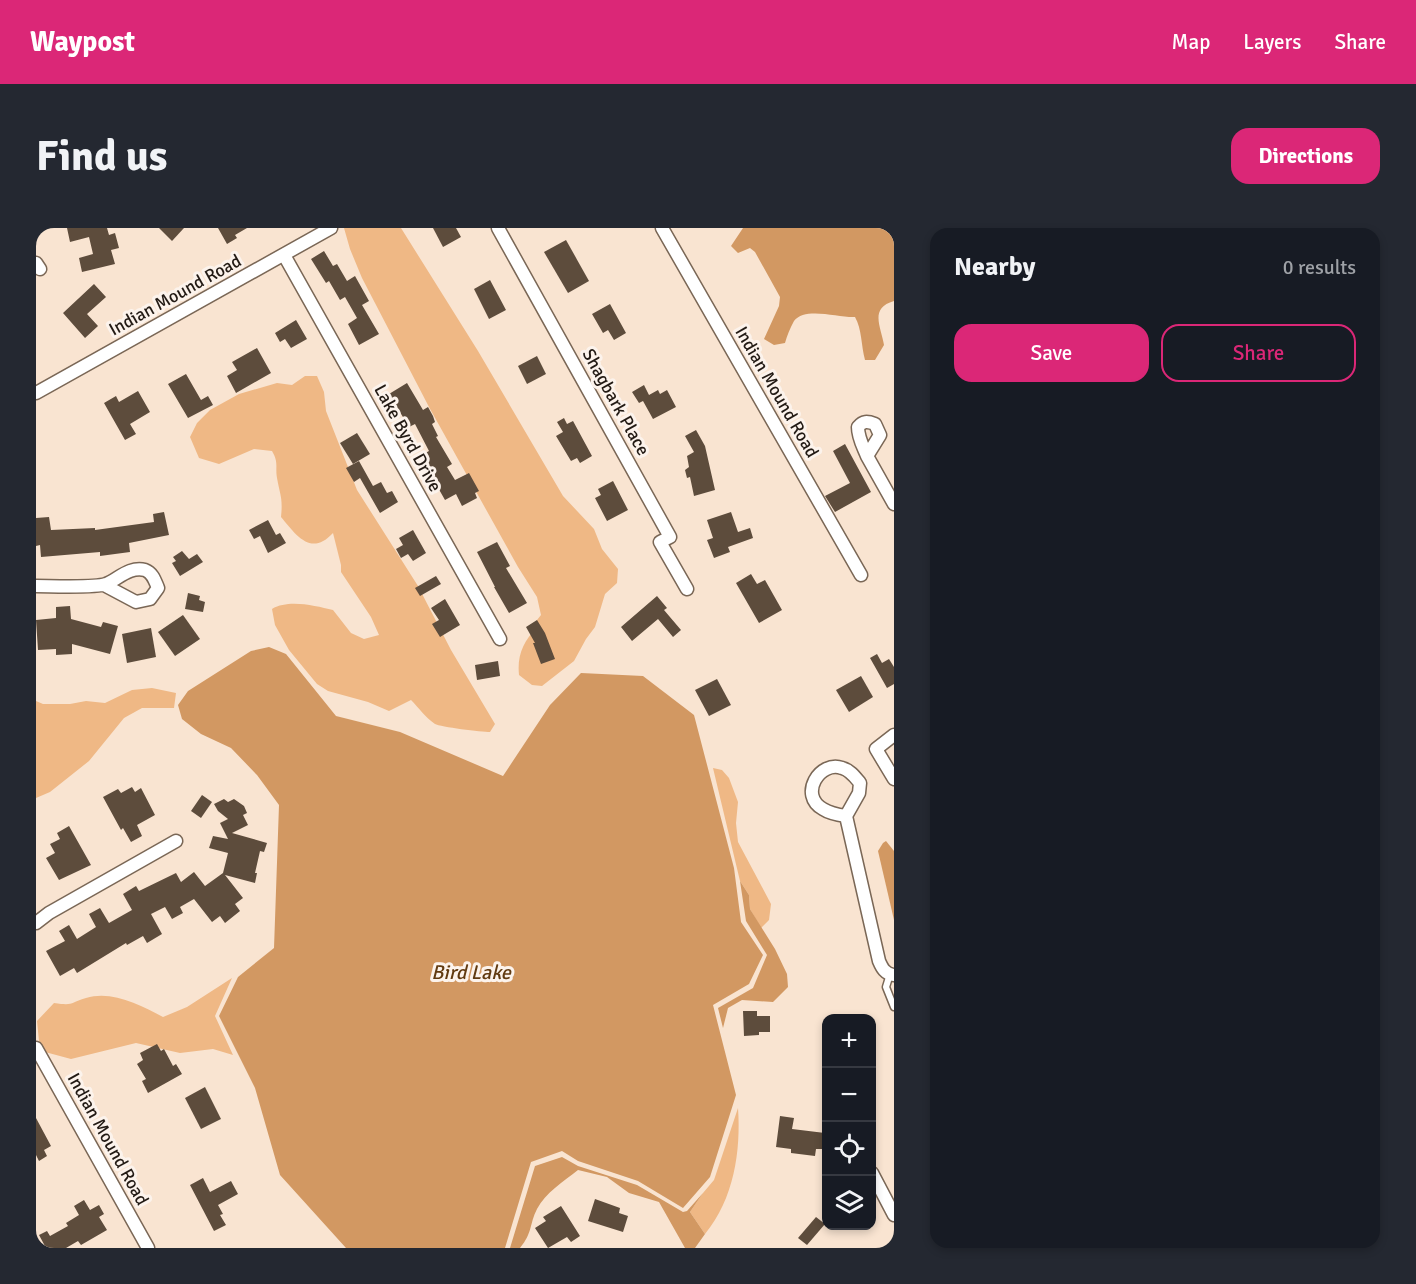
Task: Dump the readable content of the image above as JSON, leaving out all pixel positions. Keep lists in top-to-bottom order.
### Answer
{
  "streets": {
    "street": ["Indian Mound Road", "Shagbark Place", "Lake Byrd Drive"]
  },
  "crossings": [
    ["Indian Mound Road", "Lake Byrd Drive"]
  ],
  "water": ["Bird Lake"],
  "page": {
    "header": "Waypost",
    "nav": ["Map", "Layers", "Share"],
    "buttons": [
      "Directions",
      ["Save", "Share"]
    ],
    "title": "Find us",
    "heading": ["Nearby", "0 results"],
    "map_buttons": ["+", "−"]
  }
}
